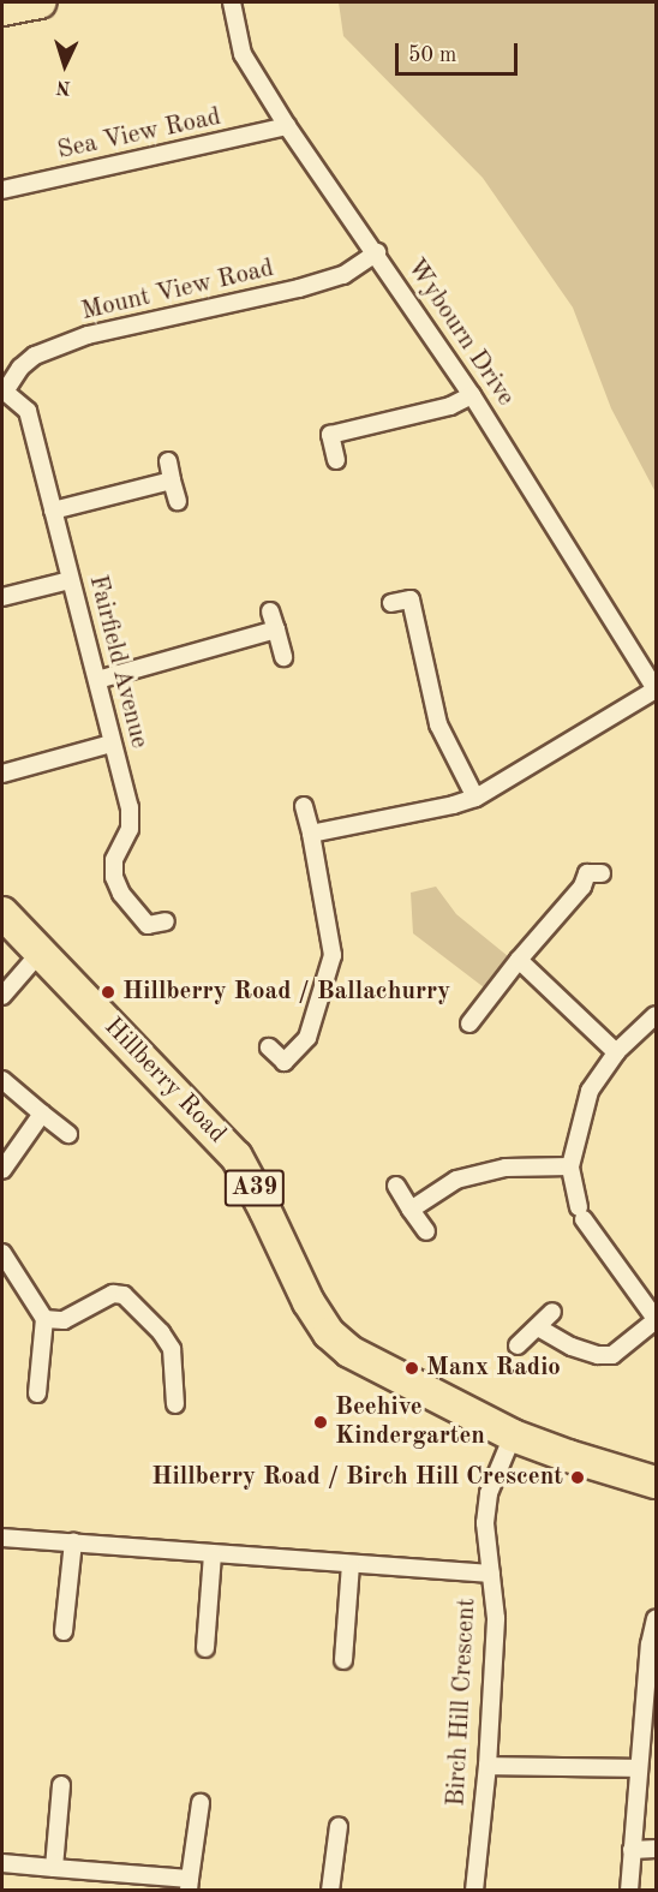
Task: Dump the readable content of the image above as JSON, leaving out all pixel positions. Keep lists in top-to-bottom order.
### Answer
{
  "streets": {
    "highway": ["Hillberry Road", "A39"],
    "street": [
      "Sea View Road",
      "Mount View Road",
      "Wybourn Drive",
      "Fairfield Avenue",
      "Birch Hill Crescent"
    ]
  },
  "crossings": [
    ["Sea View Road", "Wybourn Drive"],
    ["Mount View Road", "Wybourn Drive"],
    ["Mount View Road", "Fairfield Avenue"],
    ["Hillberry Road", "Birch Hill Crescent"]
  ],
  "places": [
    "Hillberry Road / Ballachurry",
    "Manx Radio",
    "Beehive Kindergarten",
    "Hillberry Road / Birch Hill Crescent"
  ],
  "scale_bar": "50 m",
  "north": "bottom"
}
